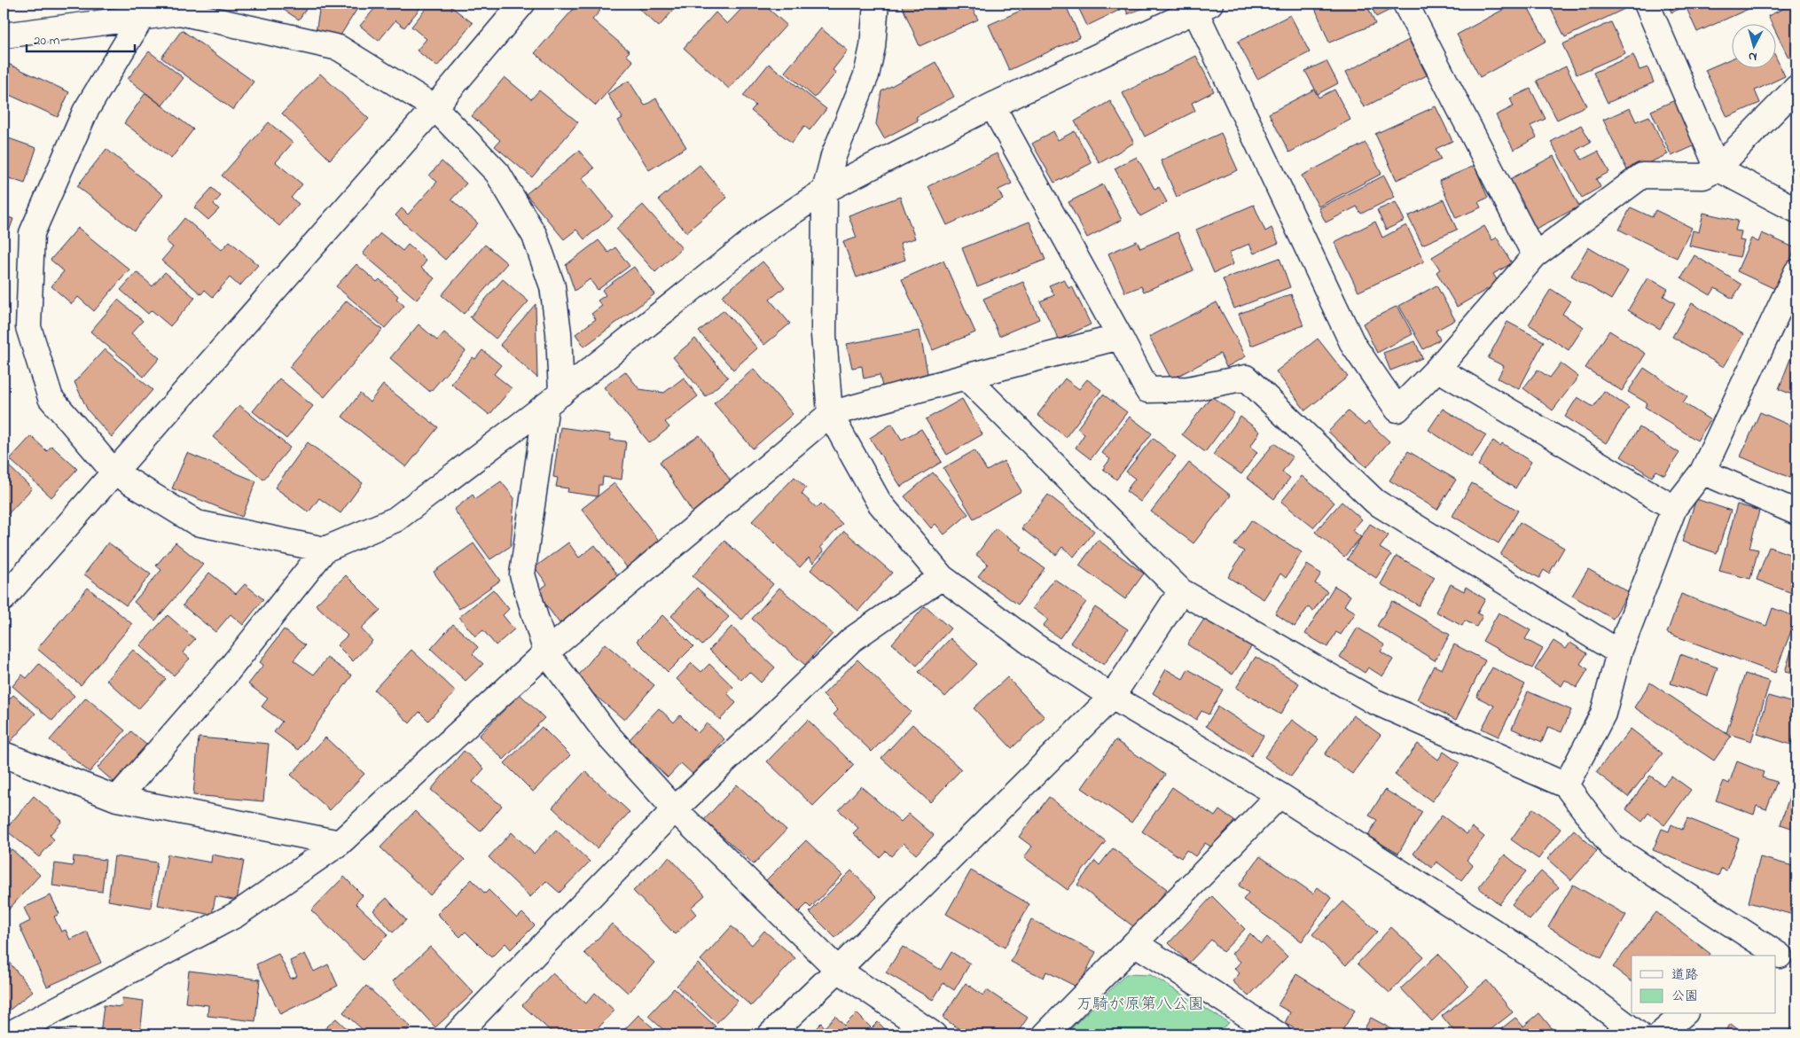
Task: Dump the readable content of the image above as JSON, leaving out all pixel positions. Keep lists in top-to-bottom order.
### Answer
{
  "parks": ["万騎が原第八公園"],
  "legend": ["道路", "公園"],
  "scale_bar": "20 m",
  "north": "bottom"
}
